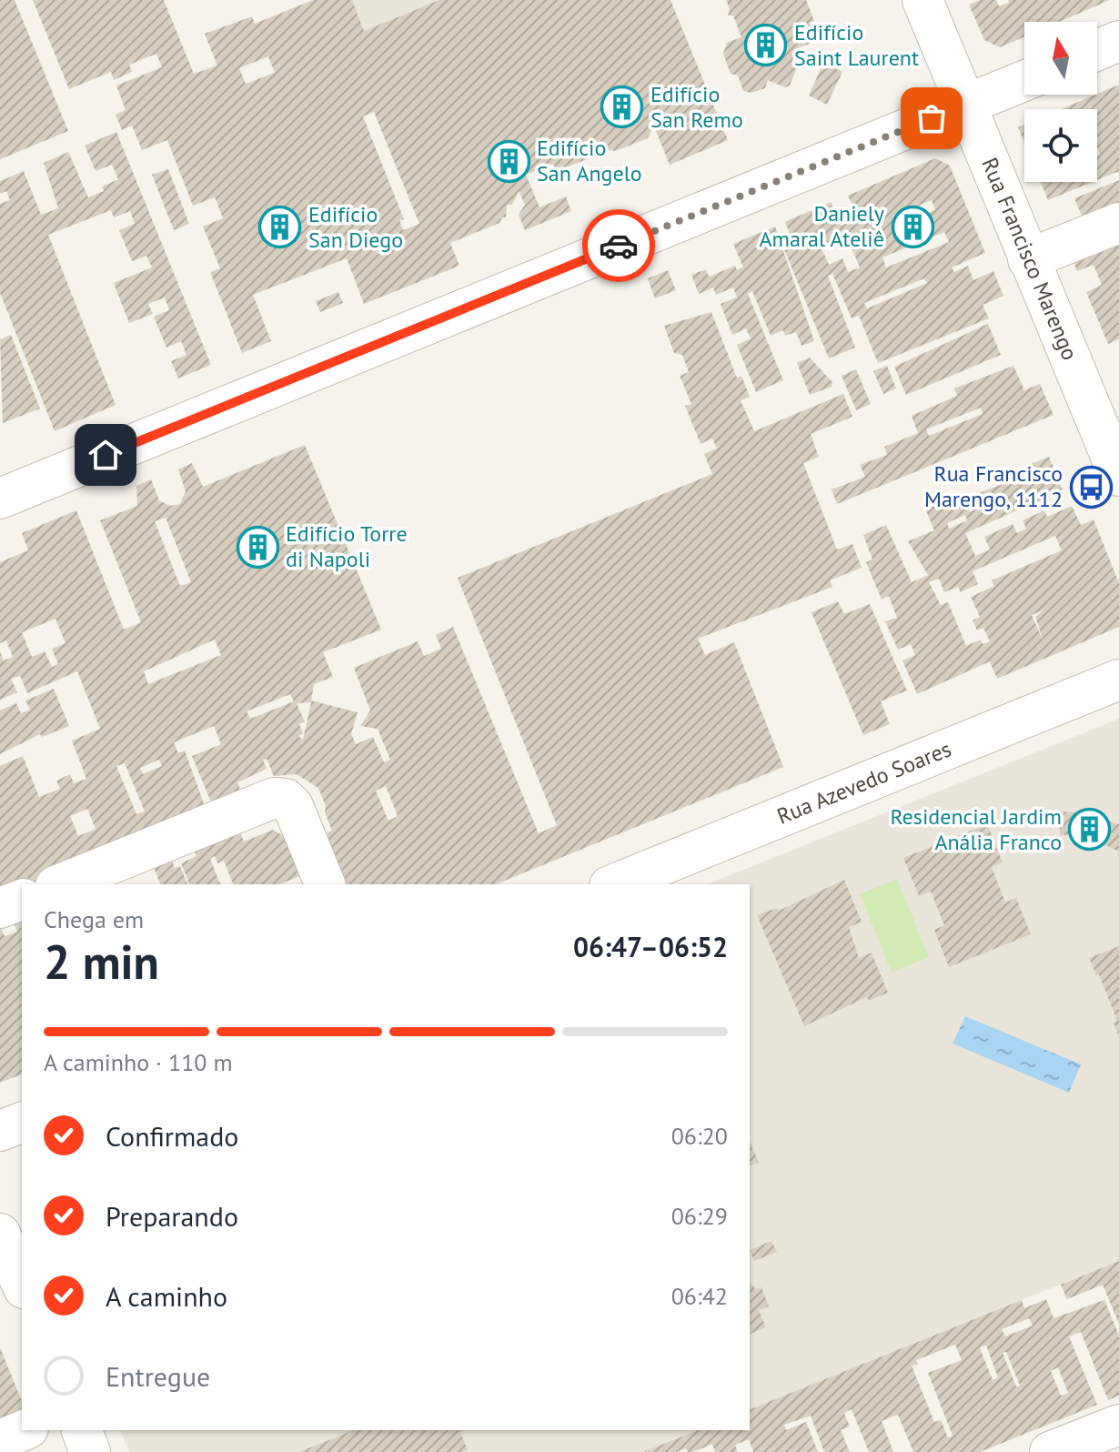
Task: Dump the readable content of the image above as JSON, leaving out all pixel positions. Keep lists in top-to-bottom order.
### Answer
{
  "streets": {
    "street": ["Rua Francisco Marengo", "Rua Azevedo Soares"]
  },
  "places": {
    "building": [
      "Edifício Saint Laurent",
      "Edifício San Remo",
      "Edifício San Angelo",
      "Daniely Amaral Ateliê",
      "Edifício San Diego",
      "Edifício Torre di Napoli",
      "Residencial Jardim Anália Franco"
    ],
    "bus stop": ["Rua Francisco Marengo, 1112"]
  },
  "north": "top",
  "page": {
    "heading": ["2 min", "Chega em", "06:47–06:52"],
    "bar": "A caminho · 110 m",
    "list": [
      ["Confirmado", "06:20"],
      ["Preparando", "06:29"],
      ["A caminho", "06:42"],
      "Entregue"
    ]
  }
}
